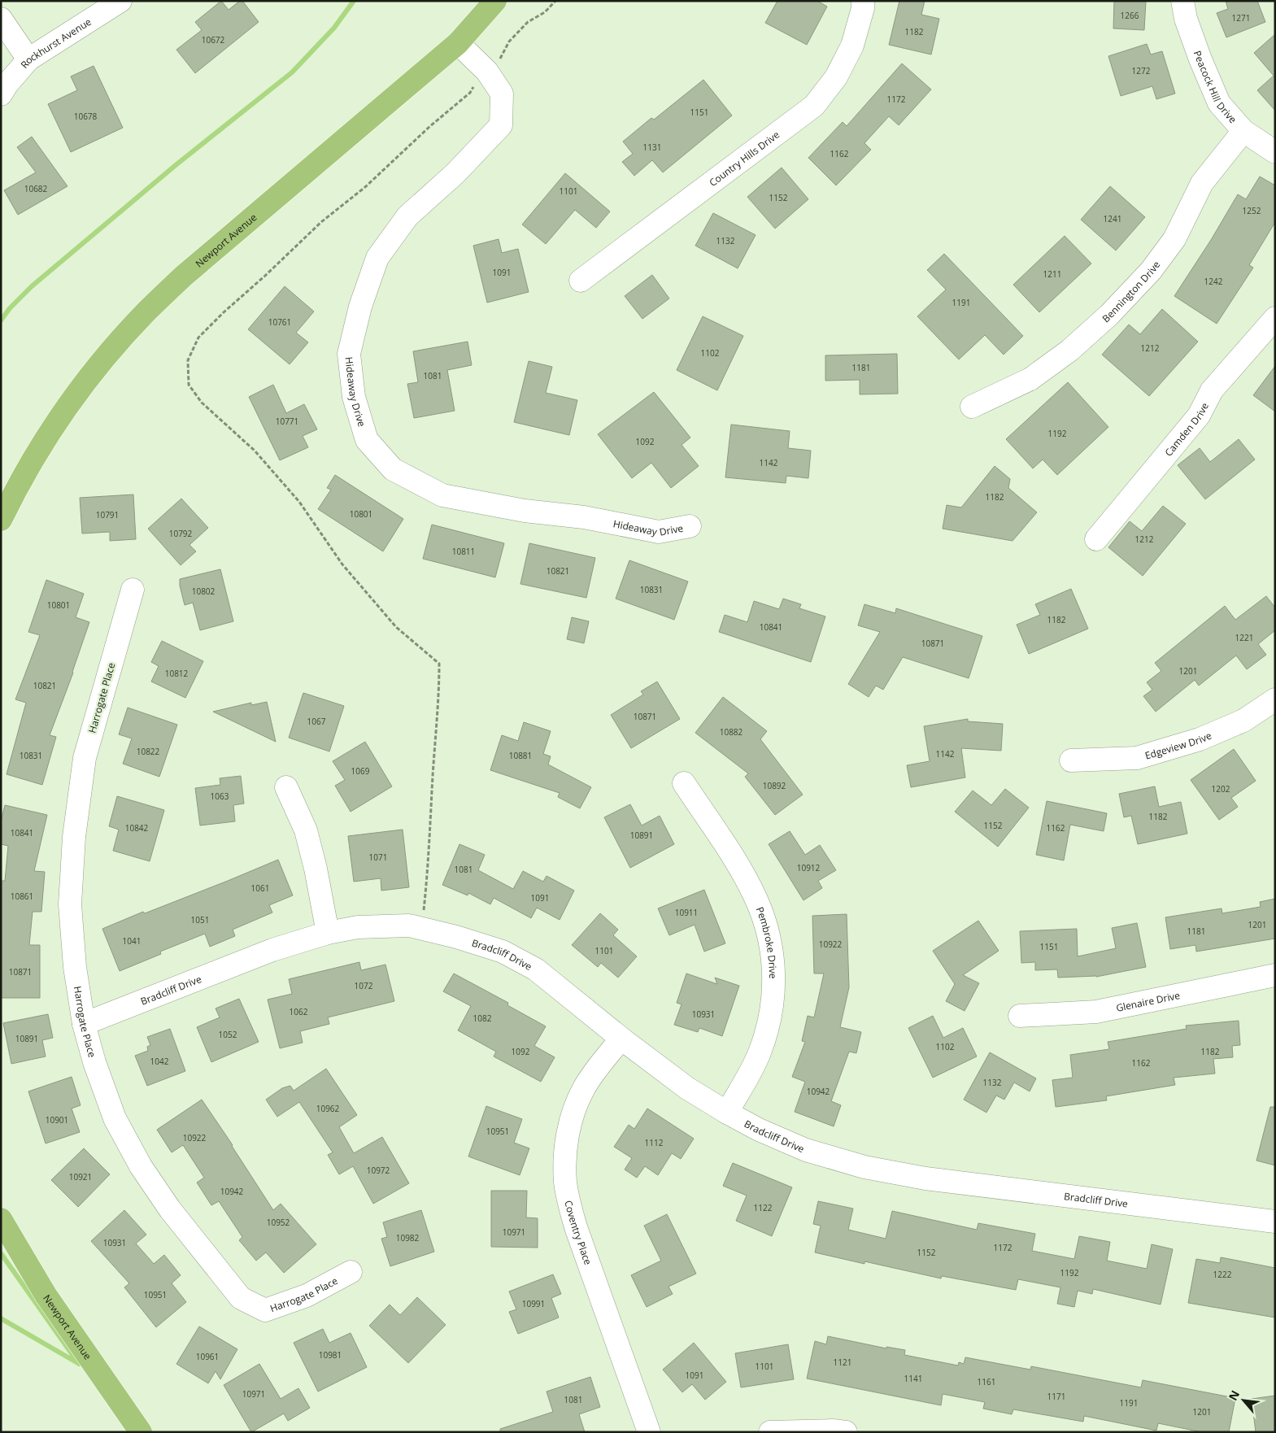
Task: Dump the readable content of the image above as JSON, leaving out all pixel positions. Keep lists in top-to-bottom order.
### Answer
{
  "streets": {
    "main road": ["Newport Avenue"],
    "street": [
      "Rockhurst Avenue",
      "Peacock Hill Drive",
      "Country Hills Drive",
      "Bennington Drive",
      "Hideaway Drive",
      "Camden Drive",
      "Harrogate Place",
      "Edgeview Drive",
      "Pembroke Drive",
      "Bradcliff Drive",
      "Glenaire Drive",
      "Coventry Place"
    ]
  },
  "crossings": [
    ["Peacock Hill Drive", "Bennington Drive"],
    ["Newport Avenue", "Hideaway Drive"],
    ["Harrogate Place", "Bradcliff Drive"],
    ["Pembroke Drive", "Bradcliff Drive"],
    ["Bradcliff Drive", "Coventry Place"]
  ],
  "house_numbers": [
    "1266",
    "1271",
    "1182",
    "10672",
    "1272",
    "1172",
    "1151",
    "10678",
    "1131",
    "1162",
    "10682",
    "1101",
    "1152",
    "1252",
    "1241",
    "1132",
    "1091",
    "1211",
    "1242",
    "1191",
    "10761",
    "1212",
    "1102",
    "1181",
    "1081",
    "10771",
    "1192",
    "1092",
    "1142",
    "1182",
    "10801",
    "10791",
    "10792",
    "1212",
    "10811",
    "10821",
    "10831",
    "10802",
    "10801",
    "1182",
    "10841",
    "1221",
    "10871",
    "1201",
    "10812",
    "10821",
    "10871",
    "1067",
    "10882",
    "10822",
    "1142",
    "10831",
    "10881",
    "1069",
    "10892",
    "1202",
    "1063",
    "1182",
    "1152",
    "10842",
    "1162",
    "10841",
    "10891",
    "1071",
    "10912",
    "1081",
    "1061",
    "10861",
    "1091",
    "10911",
    "1051",
    "1201",
    "1181",
    "1041",
    "10922",
    "1151",
    "1101",
    "10871",
    "1072",
    "1062",
    "10931",
    "1082",
    "1052",
    "10891",
    "1102",
    "1092",
    "1182",
    "1042",
    "1162",
    "1132",
    "10942",
    "10962",
    "10901",
    "10951",
    "10922",
    "1112",
    "10972",
    "10921",
    "10942",
    "1122",
    "10952",
    "10971",
    "10982",
    "10931",
    "1172",
    "1152",
    "1192",
    "1222",
    "10951",
    "10991",
    "10981",
    "10961",
    "1121",
    "1101",
    "1091",
    "1141",
    "1161",
    "10971",
    "1171",
    "1081",
    "1191",
    "1201"
  ],
  "north": "top left"
}
